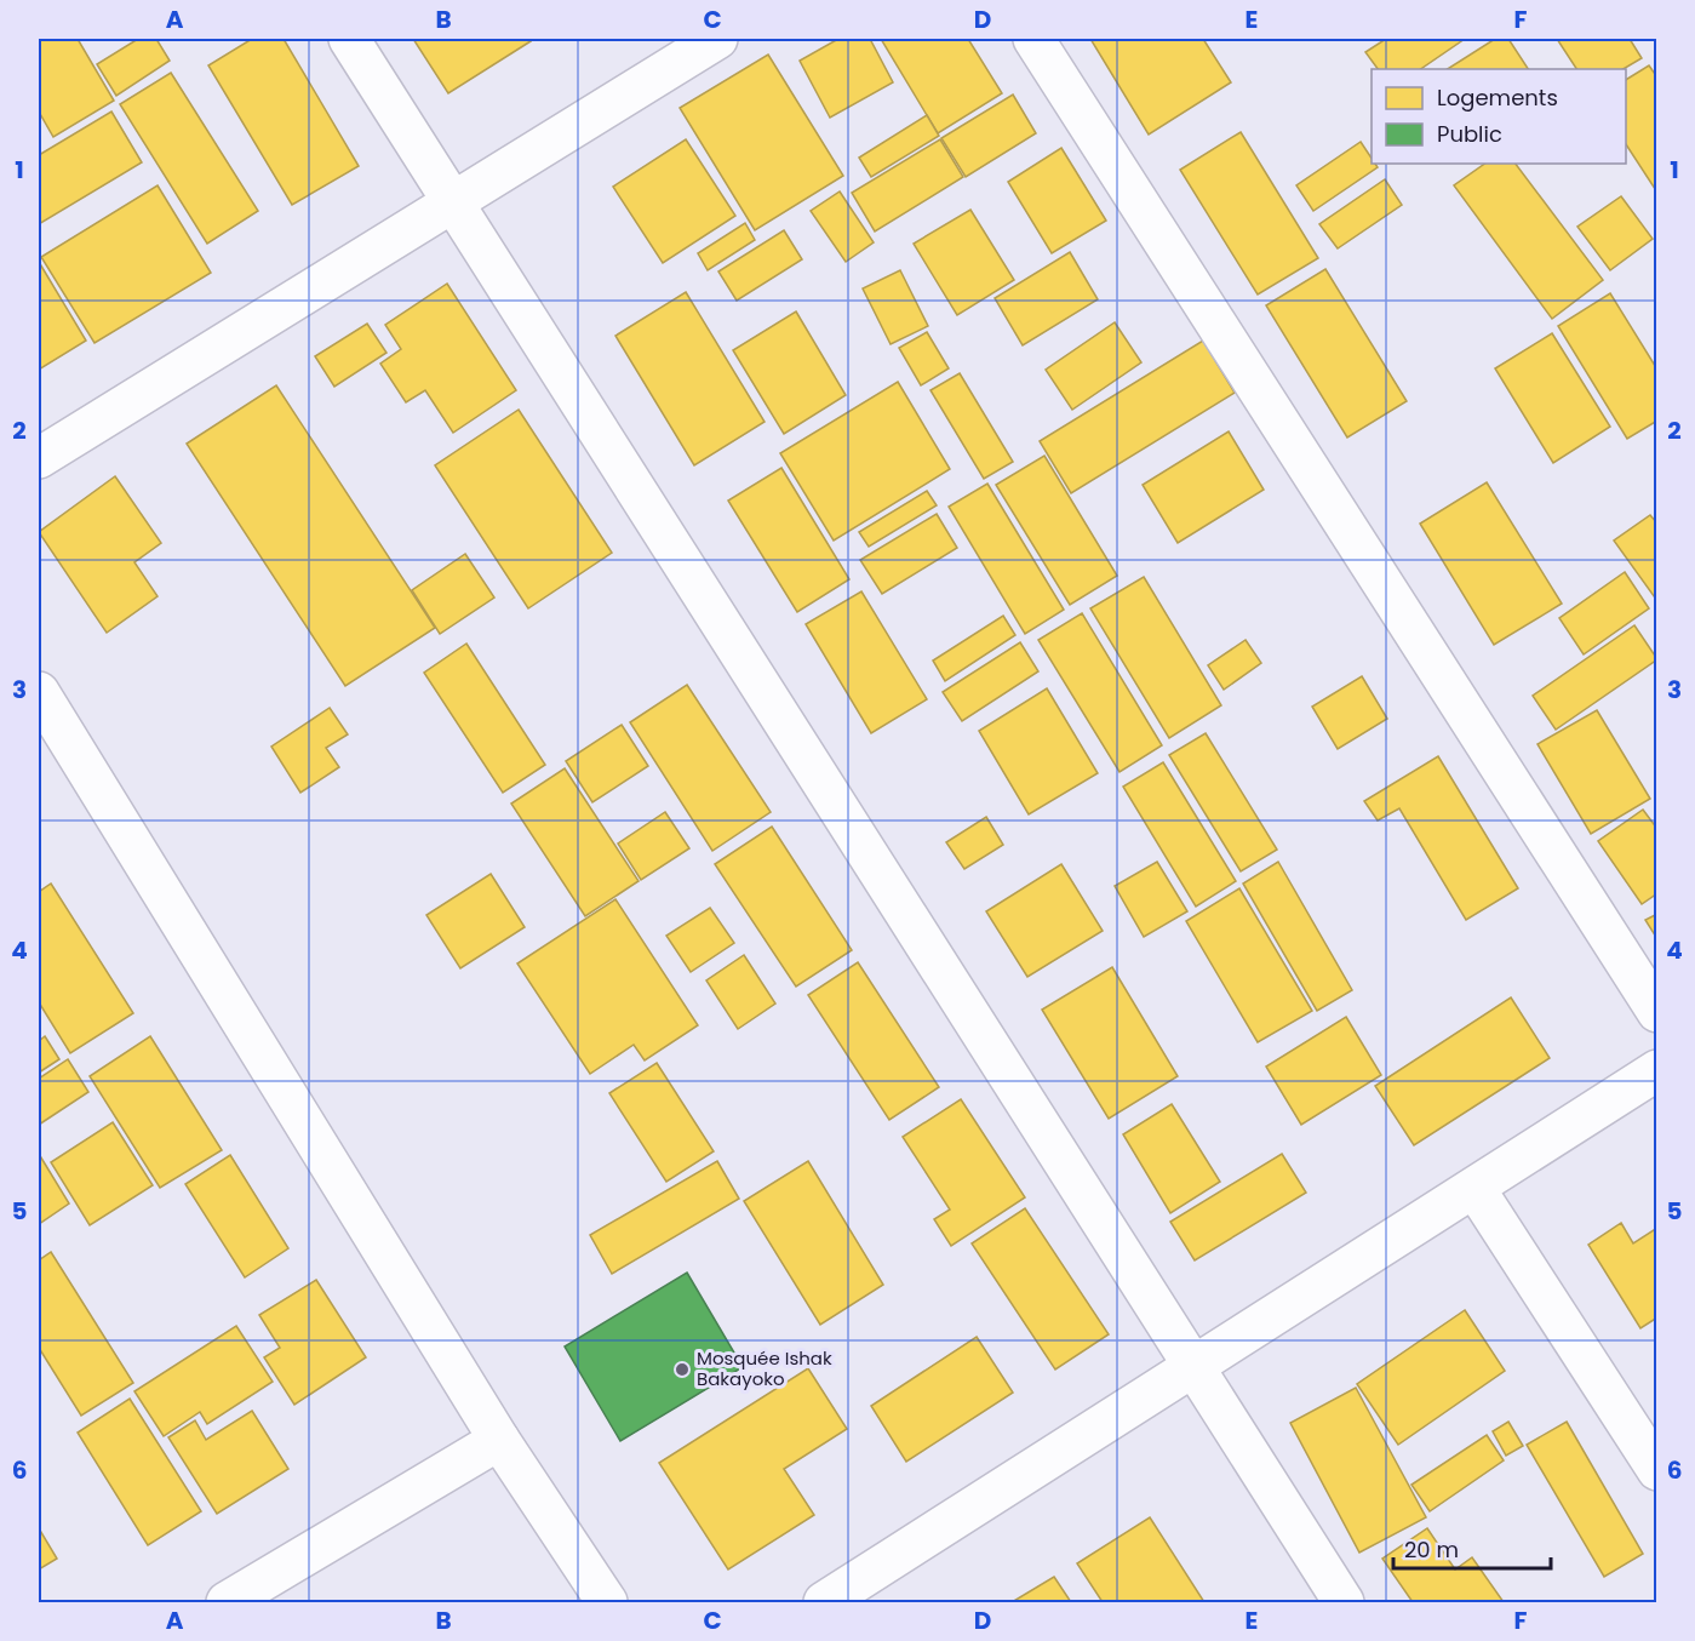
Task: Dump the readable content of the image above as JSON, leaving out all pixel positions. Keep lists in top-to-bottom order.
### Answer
{
  "places": ["Mosquée Ishak Bakayoko"],
  "legend": ["Logements", "Public"],
  "scale_bar": "20 m",
  "grid": {
    "columns": [
      "A",
      "B",
      "C",
      "D",
      "E",
      "F"
    ],
    "rows": [
      "1",
      "2",
      "3",
      "4",
      "5",
      "6"
    ]
  }
}
